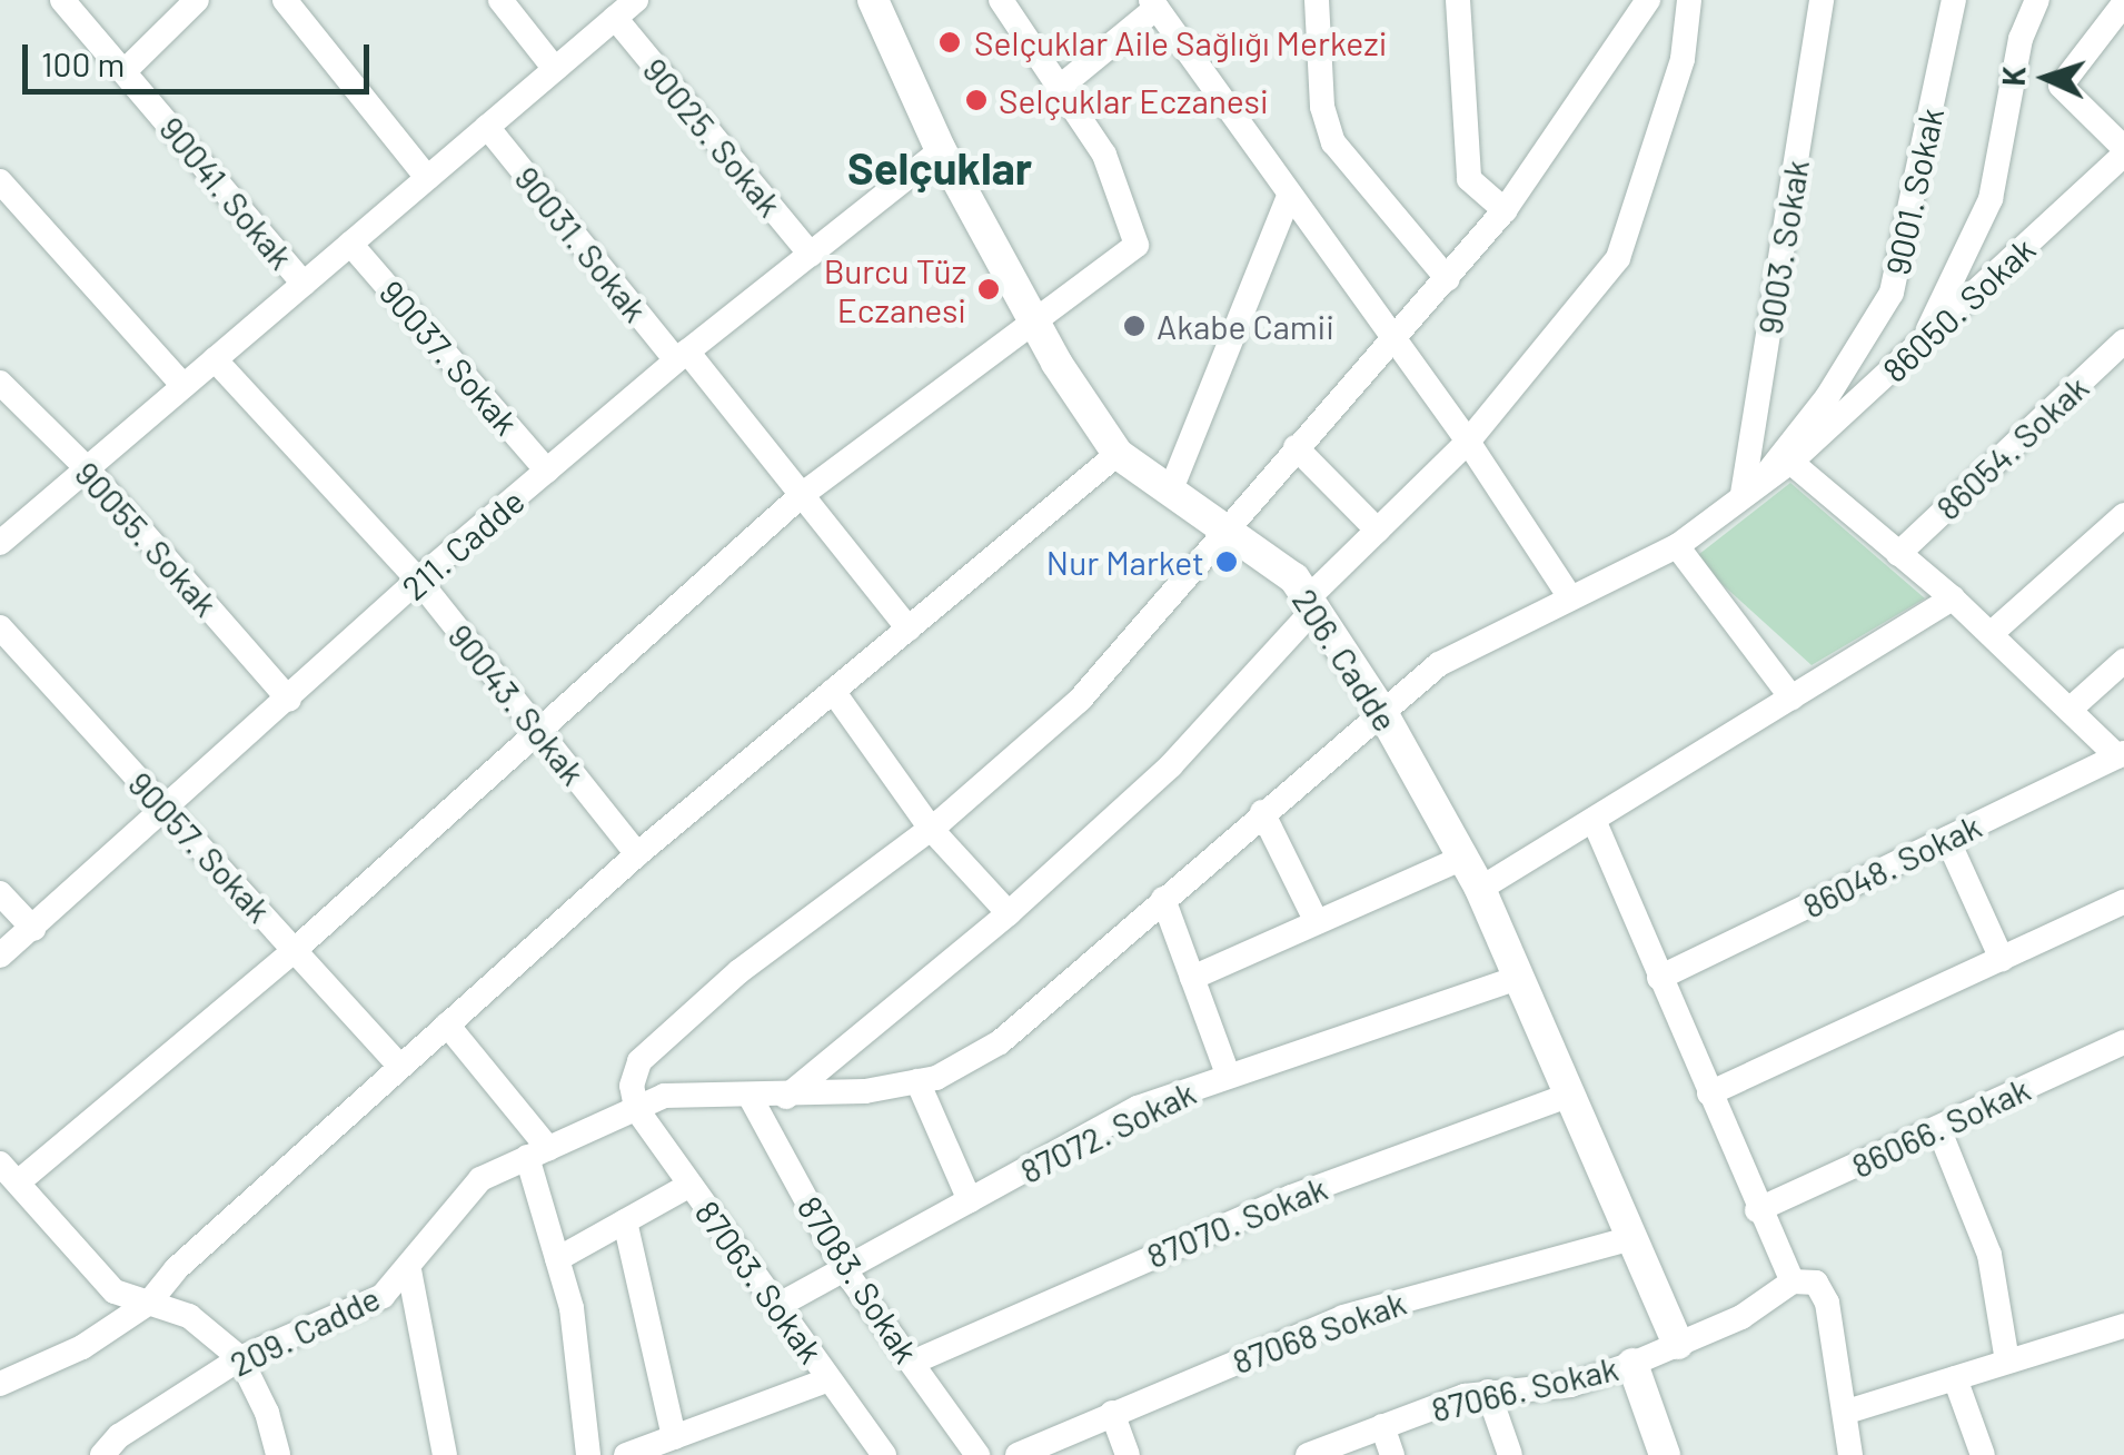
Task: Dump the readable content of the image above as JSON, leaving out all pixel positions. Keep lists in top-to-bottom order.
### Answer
{
  "streets": {
    "street": [
      "90025. Sokak",
      "9001. Sokak",
      "90041. Sokak",
      "90031. Sokak",
      "9003. Sokak",
      "86050. Sokak",
      "90037. Sokak",
      "86054. Sokak",
      "90055. Sokak",
      "211. Cadde",
      "206. Cadde",
      "90043. Sokak",
      "90057. Sokak",
      "86048. Sokak",
      "86066. Sokak",
      "87072. Sokak",
      "87070. Sokak",
      "87083. Sokak",
      "87063. Sokak",
      "209. Cadde",
      "87068 Sokak",
      "87066. Sokak"
    ]
  },
  "crossings": [
    ["90025. Sokak", "211. Cadde"],
    ["9001. Sokak", "9003. Sokak"],
    ["9001. Sokak", "86050. Sokak"],
    ["90031. Sokak", "211. Cadde"],
    ["9003. Sokak", "86050. Sokak"],
    ["90037. Sokak", "211. Cadde"],
    ["90055. Sokak", "211. Cadde"],
    ["211. Cadde", "206. Cadde"],
    ["211. Cadde", "90043. Sokak"],
    ["211. Cadde", "90057. Sokak"],
    ["206. Cadde", "87072. Sokak"],
    ["206. Cadde", "87070. Sokak"],
    ["206. Cadde", "87068 Sokak"],
    ["206. Cadde", "87066. Sokak"],
    ["87072. Sokak", "87083. Sokak"],
    ["87072. Sokak", "87063. Sokak"],
    ["87070. Sokak", "87083. Sokak"],
    ["87083. Sokak", "209. Cadde"],
    ["87063. Sokak", "209. Cadde"]
  ],
  "districts": ["Selçuklar"],
  "places": [
    "Selçuklar Aile Sağlığı Merkezi",
    "Selçuklar Eczanesi",
    "Burcu Tüz Eczanesi",
    "Akabe Camii",
    "Nur Market"
  ],
  "scale_bar": "100 m",
  "north": "left"
}
